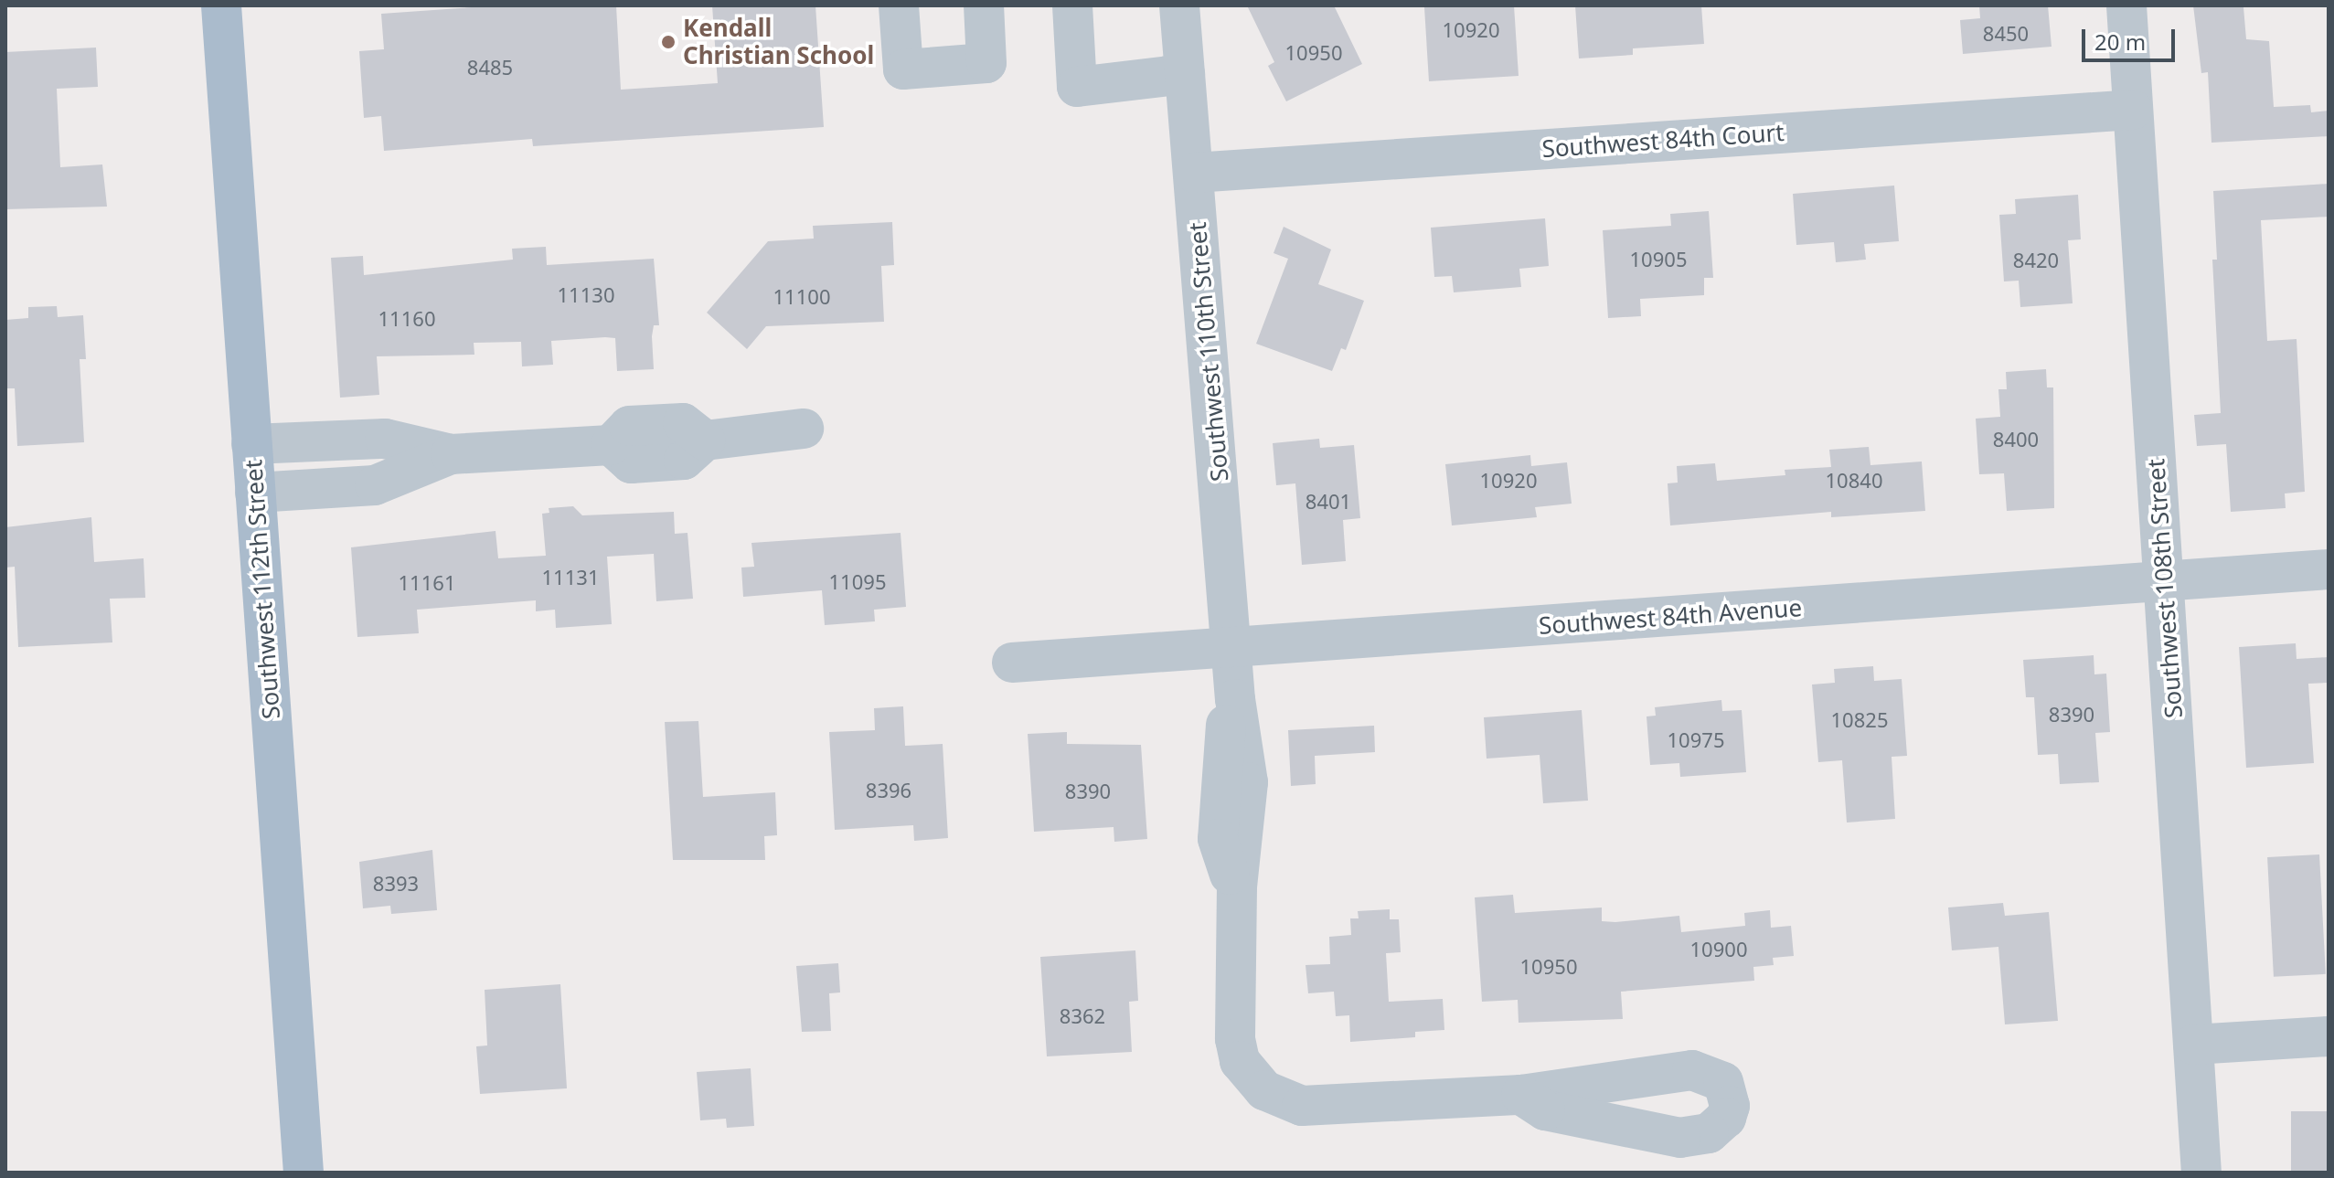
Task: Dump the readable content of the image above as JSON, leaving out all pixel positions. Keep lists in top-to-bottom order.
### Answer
{
  "streets": {
    "main road": ["Southwest 112th Street"],
    "street": [
      "Southwest 84th Court",
      "Southwest 110th Street",
      "Southwest 108th Street",
      "Southwest 84th Avenue"
    ]
  },
  "crossings": [
    ["Southwest 84th Court", "Southwest 110th Street"],
    ["Southwest 84th Court", "Southwest 108th Street"],
    ["Southwest 110th Street", "Southwest 84th Avenue"],
    ["Southwest 108th Street", "Southwest 84th Avenue"]
  ],
  "places": ["Kendall Christian School"],
  "house_numbers": [
    "10920",
    "8450",
    "10950",
    "8485",
    "10905",
    "8420",
    "11130",
    "11100",
    "11160",
    "8400",
    "10920",
    "10840",
    "8401",
    "11131",
    "11095",
    "11161",
    "8390",
    "10825",
    "10975",
    "8396",
    "8390",
    "8393",
    "10900",
    "10950",
    "8362"
  ],
  "scale_bar": "20 m"
}
